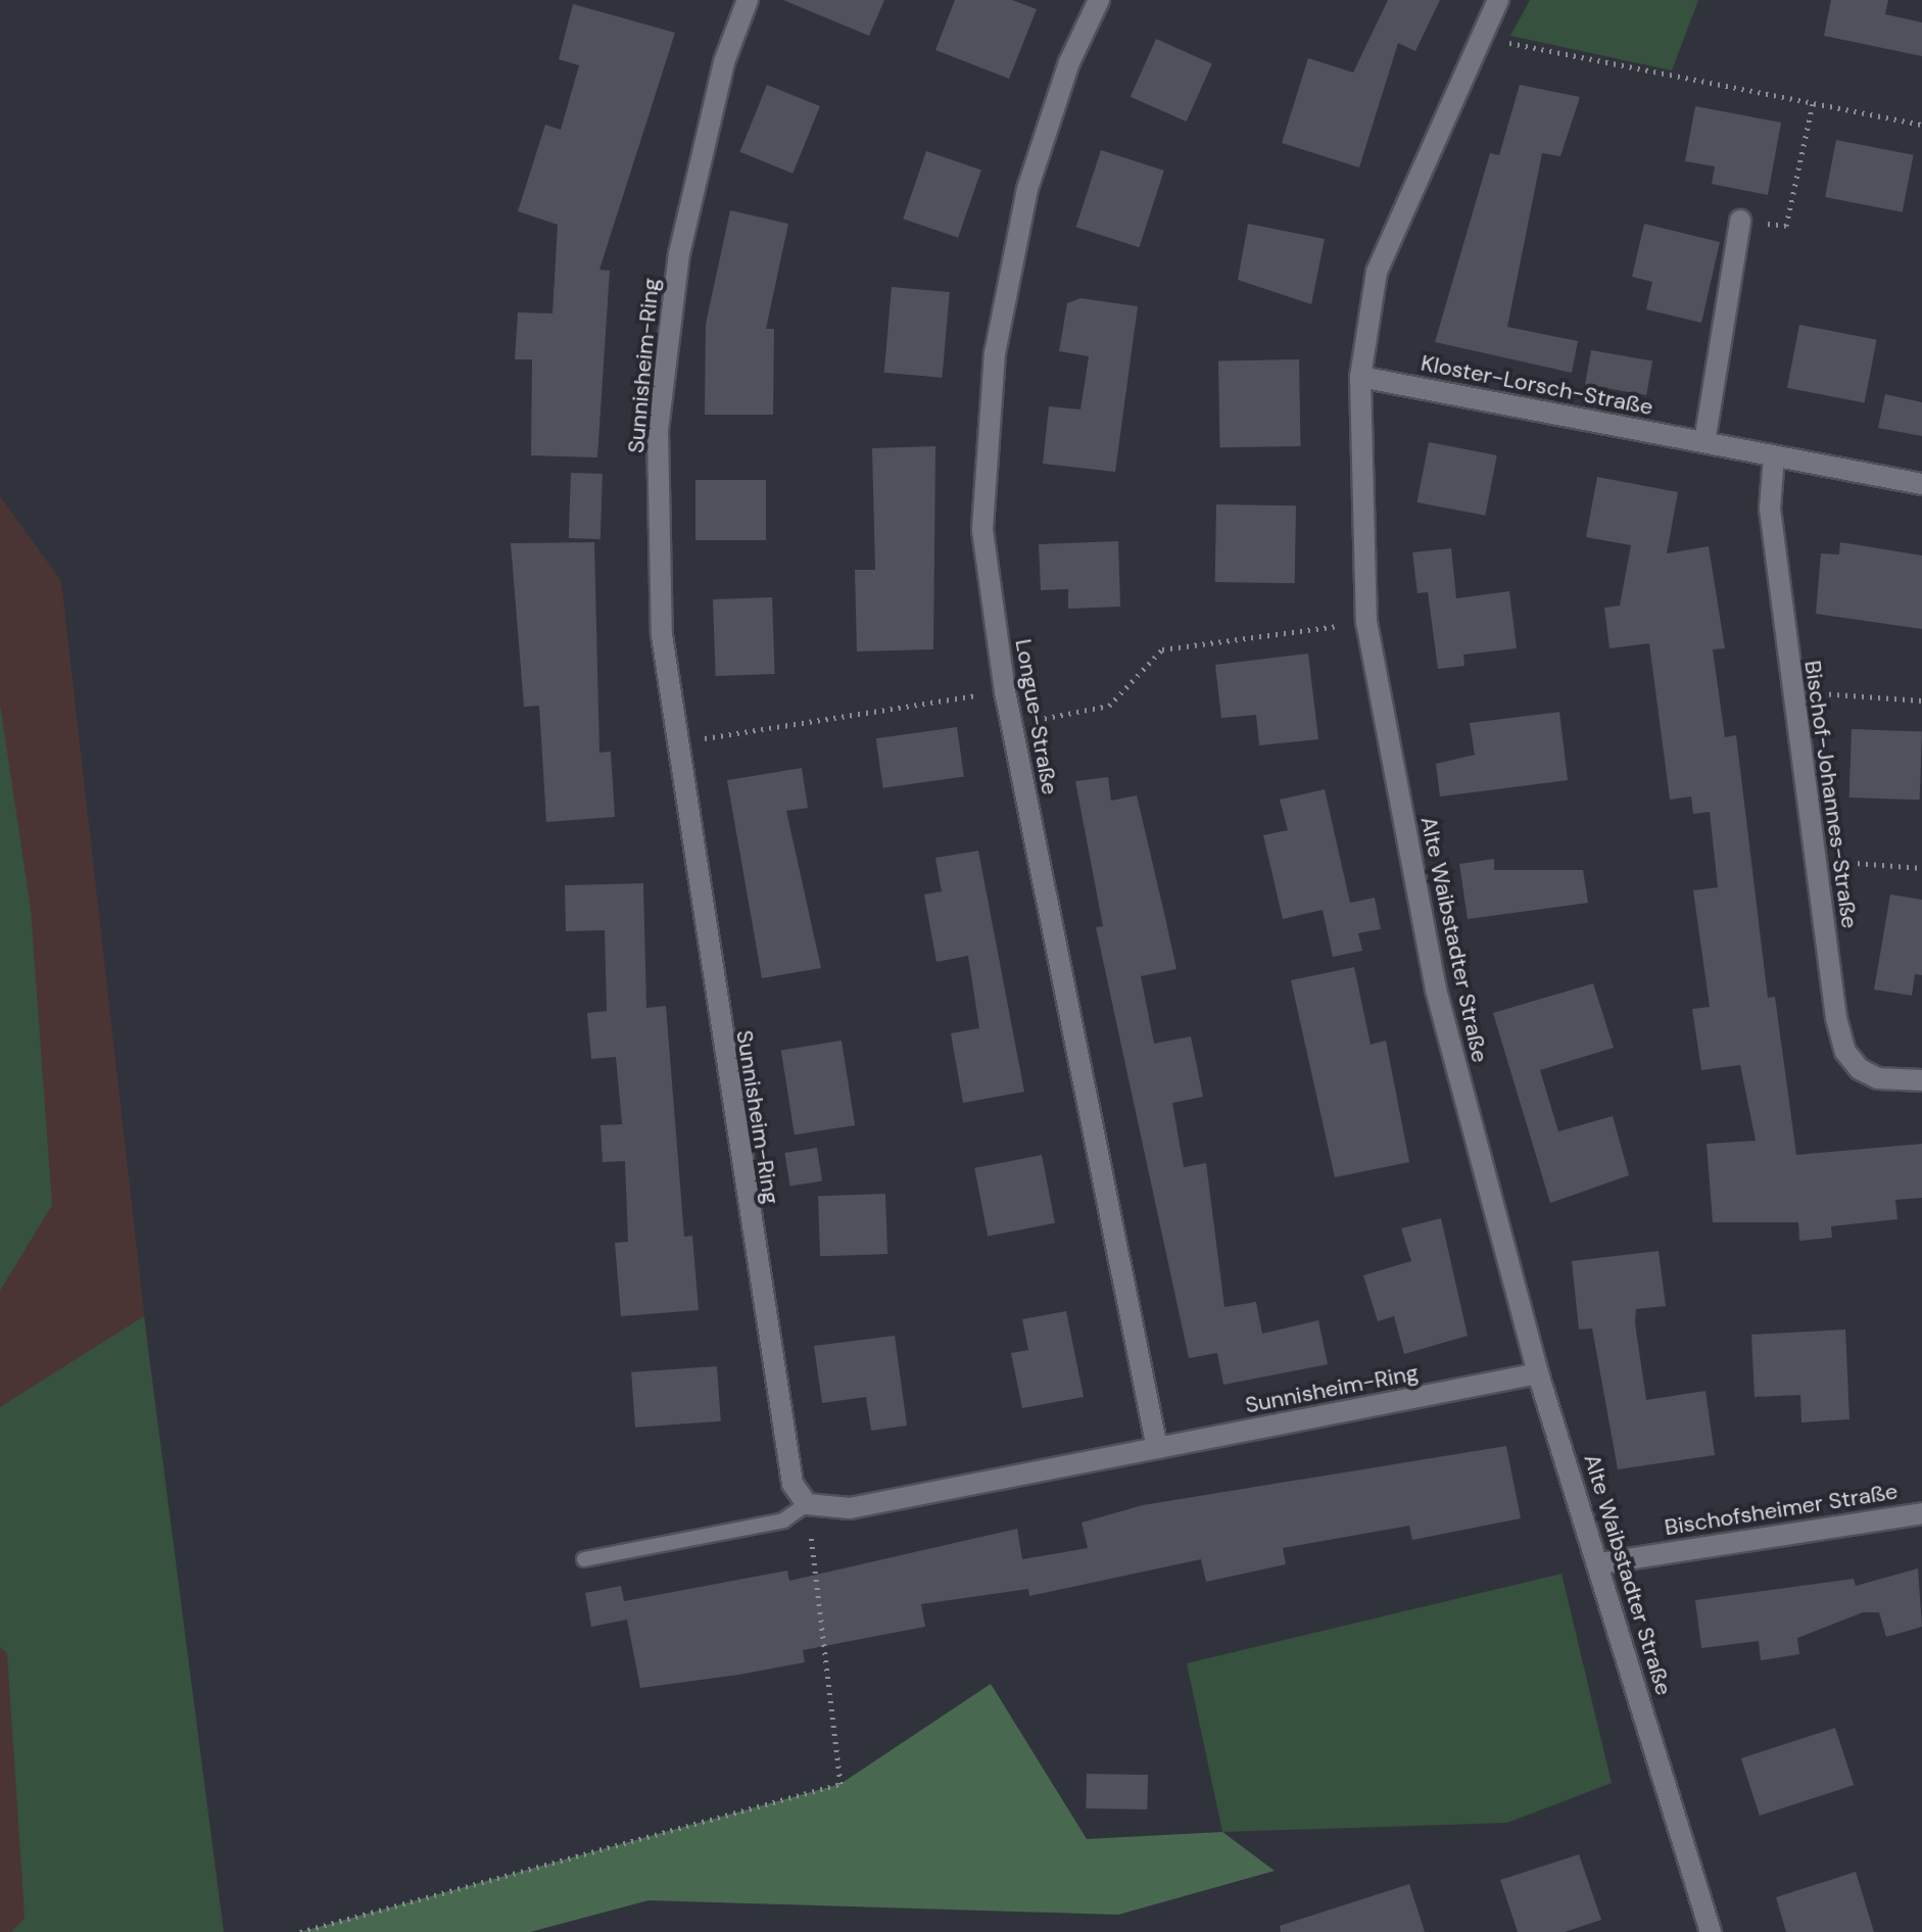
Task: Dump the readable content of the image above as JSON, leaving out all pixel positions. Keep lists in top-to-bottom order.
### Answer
{
  "streets": {
    "street": [
      "Sunnisheim-Ring",
      "Kloster-Lorsch-Straße",
      "Longue-Straße",
      "Bischof-Johannes-Straße",
      "Alte Waibstadter Straße",
      "Bischofsheimer Straße"
    ]
  },
  "crossings": [
    ["Sunnisheim-Ring", "Longue-Straße"],
    ["Sunnisheim-Ring", "Alte Waibstadter Straße"],
    ["Kloster-Lorsch-Straße", "Bischof-Johannes-Straße"],
    ["Kloster-Lorsch-Straße", "Alte Waibstadter Straße"],
    ["Alte Waibstadter Straße", "Bischofsheimer Straße"]
  ]
}
